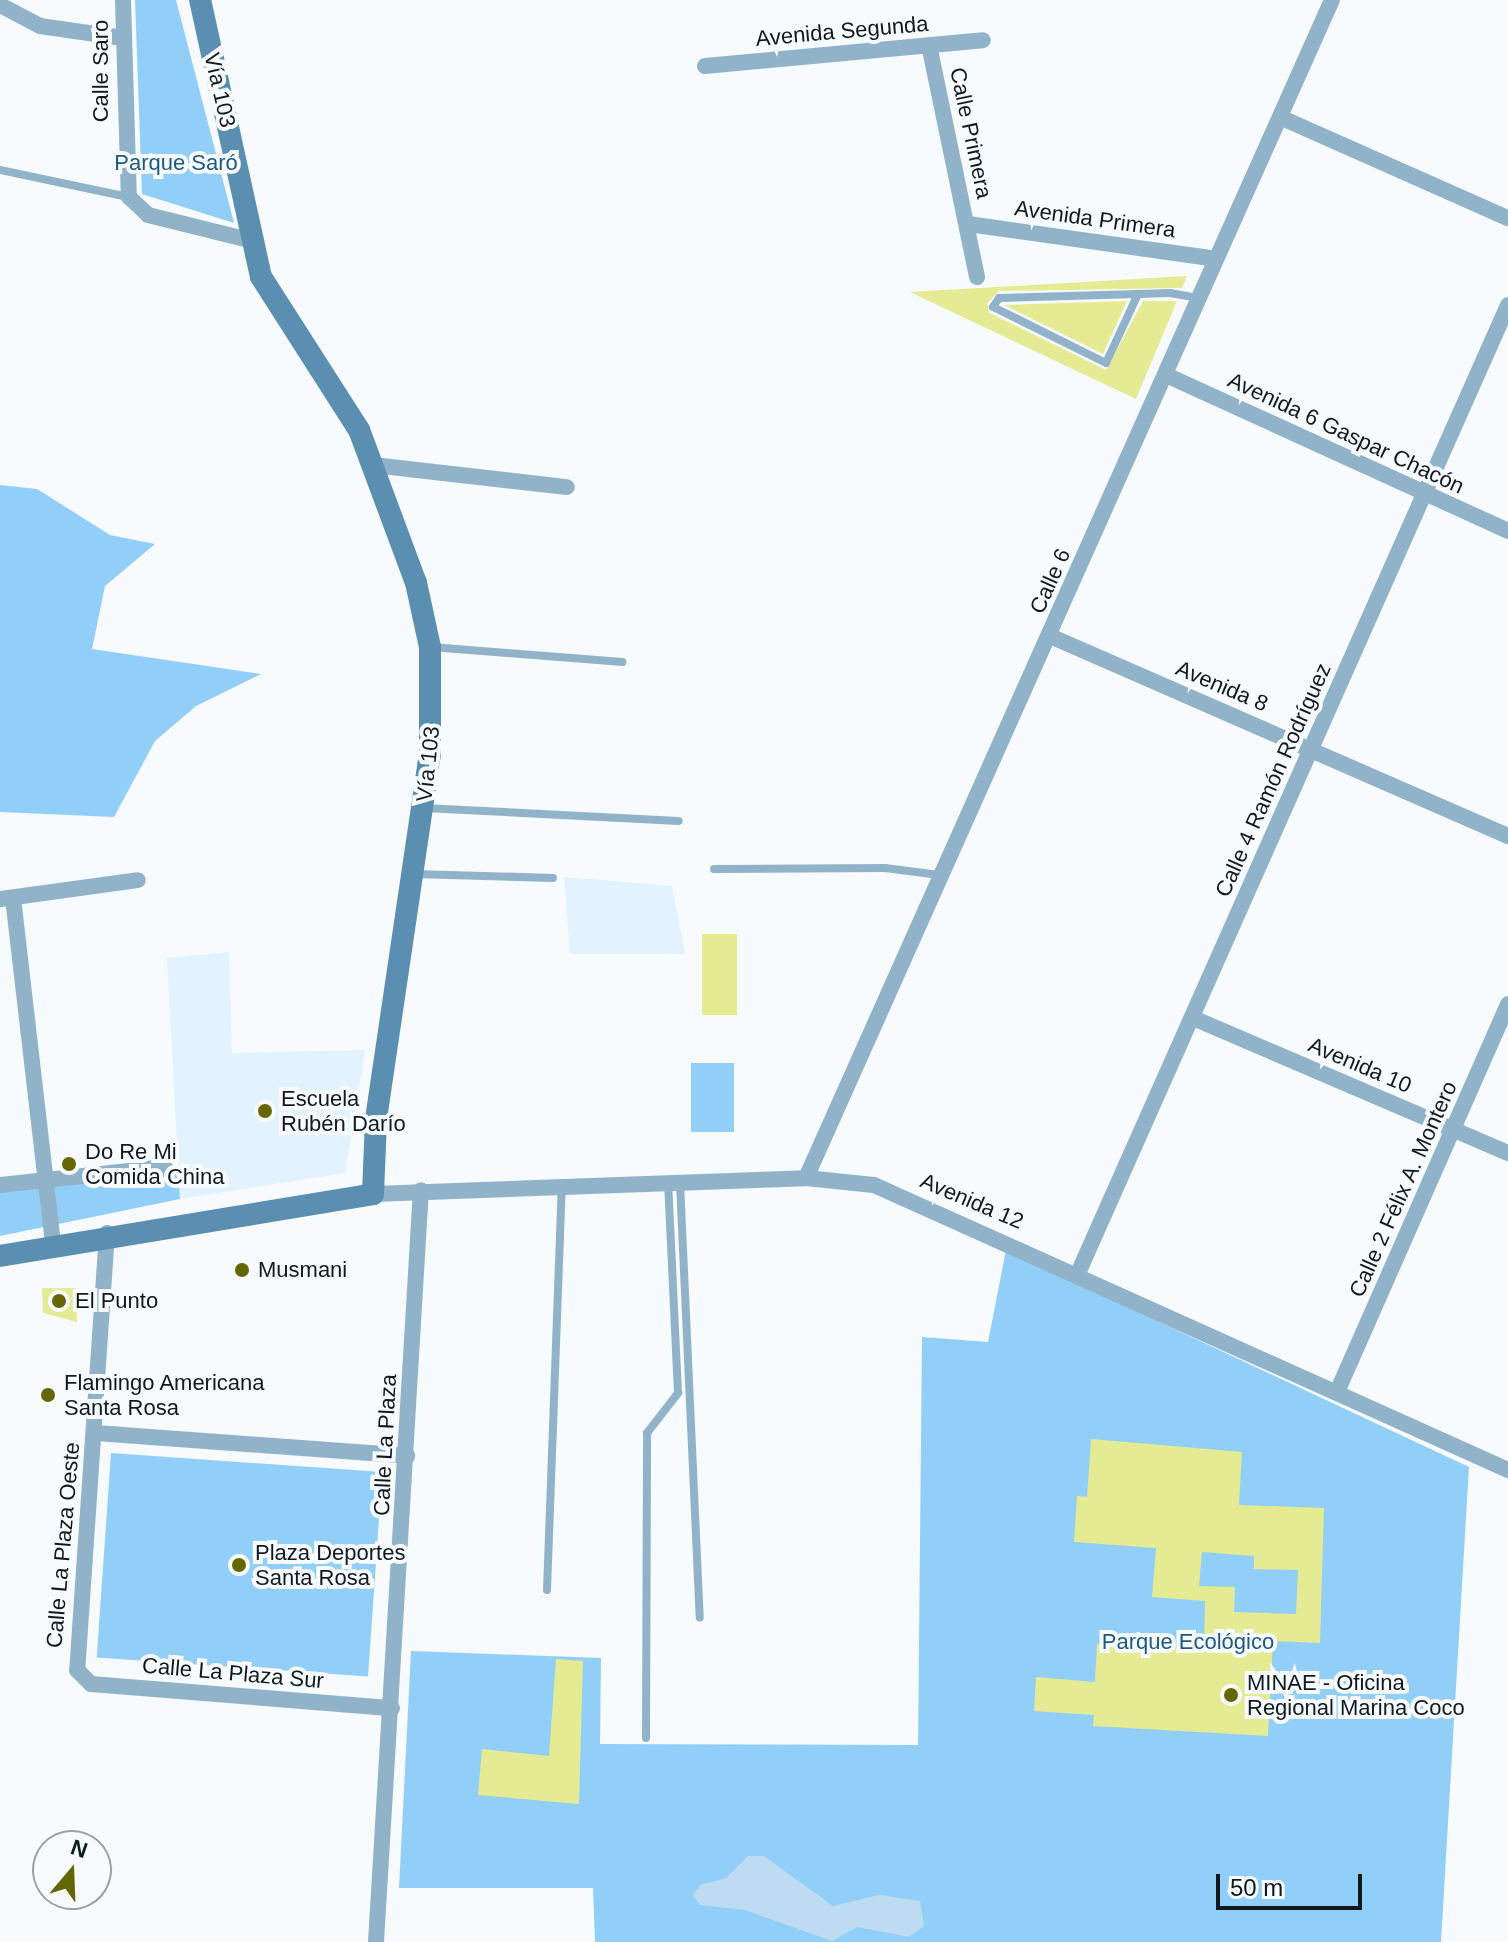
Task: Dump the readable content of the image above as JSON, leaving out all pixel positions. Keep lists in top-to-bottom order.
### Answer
{
  "streets": {
    "main road": ["Vía 103"],
    "street": [
      "Avenida Segunda",
      "Calle Saro",
      "Calle Primera",
      "Avenida Primera",
      "Avenida 6 Gaspar Chacón",
      "Calle 6",
      "Avenida 8",
      "Calle 4 Ramón Rodríguez",
      "Avenida 10",
      "Calle 2 Félix A. Montero",
      "Avenida 12",
      "Calle La Plaza",
      "Calle La Plaza Oeste",
      "Calle La Plaza Sur"
    ]
  },
  "crossings": [
    ["Avenida Segunda", "Calle Primera"],
    ["Vía 103", "Avenida 12"],
    ["Calle Primera", "Avenida Primera"],
    ["Avenida Primera", "Calle 6"],
    ["Avenida 6 Gaspar Chacón", "Calle 6"],
    ["Avenida 6 Gaspar Chacón", "Calle 4 Ramón Rodríguez"],
    ["Calle 6", "Avenida 8"],
    ["Calle 6", "Avenida 12"],
    ["Avenida 8", "Calle 4 Ramón Rodríguez"],
    ["Calle 4 Ramón Rodríguez", "Avenida 10"],
    ["Calle 4 Ramón Rodríguez", "Avenida 12"],
    ["Avenida 10", "Calle 2 Félix A. Montero"],
    ["Calle 2 Félix A. Montero", "Avenida 12"],
    ["Avenida 12", "Calle La Plaza"],
    ["Calle La Plaza", "Calle La Plaza Sur"],
    ["Calle La Plaza Oeste", "Calle La Plaza Sur"]
  ],
  "parks": ["Parque Saró", "Parque Ecológico"],
  "places": [
    "Escuela Rubén Darío",
    "Do Re Mi Comida China",
    "Musmani",
    "El Punto",
    "Flamingo Americana Santa Rosa",
    "Plaza Deportes Santa Rosa",
    "MINAE - Oficina Regional Marina Coco"
  ],
  "scale_bar": "50 m",
  "north": "top"
}
